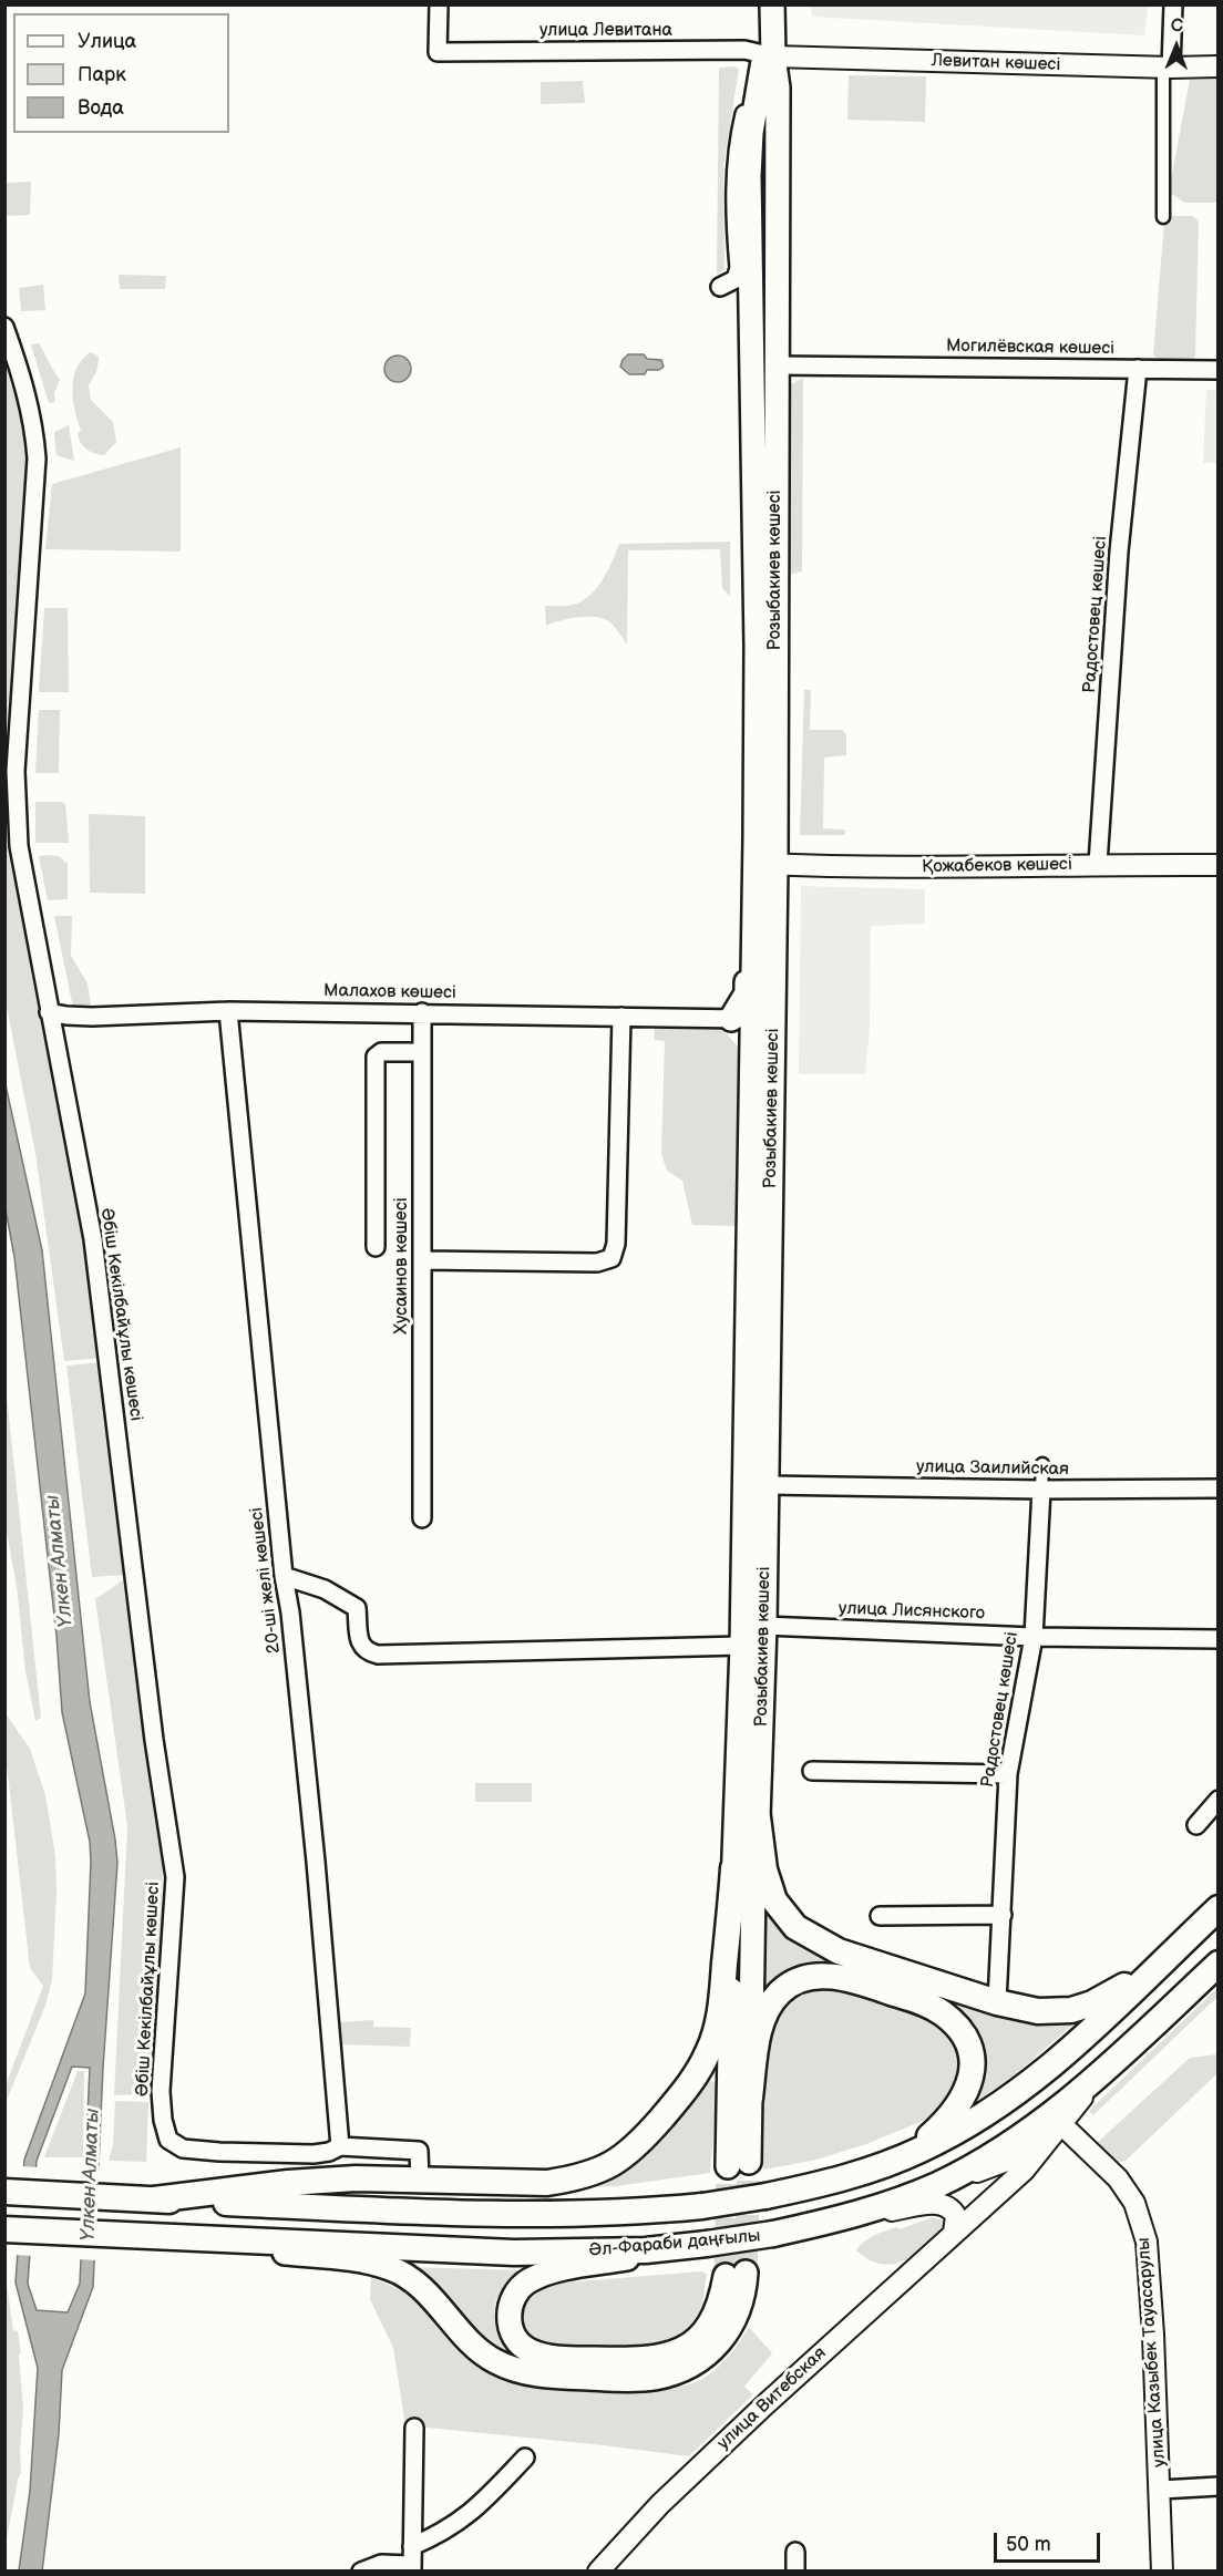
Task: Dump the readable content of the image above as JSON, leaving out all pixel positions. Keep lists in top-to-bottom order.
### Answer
{
  "streets": {
    "main road": ["Розыбакиев көшесі", "Әл-Фараби даңғылы"],
    "street": [
      "улица Левитана",
      "Левитан көшесі",
      "Могилёвская көшесі",
      "Радостовец көшесі",
      "Қожабеков көшесі",
      "Малахов көшесі",
      "Хусаинов көшесі",
      "Әбіш Кекілбайұлы көшесі",
      "улица Заилийская",
      "20-ші желі көшесі",
      "улица Лисянского",
      "улица Казыбек Тауасарулы",
      "улица Витебская"
    ]
  },
  "crossings": [
    ["улица Левитана", "Левитан көшесі"],
    ["улица Левитана", "Розыбакиев көшесі"],
    ["Левитан көшесі", "Розыбакиев көшесі"],
    ["Могилёвская көшесі", "Розыбакиев көшесі"],
    ["Могилёвская көшесі", "Радостовец көшесі"],
    ["Розыбакиев көшесі", "Қожабеков көшесі"],
    ["Розыбакиев көшесі", "Малахов көшесі"],
    ["Розыбакиев көшесі", "улица Заилийская"],
    ["Розыбакиев көшесі", "улица Лисянского"],
    ["Радостовец көшесі", "Қожабеков көшесі"],
    ["Радостовец көшесі", "улица Заилийская"],
    ["Радостовец көшесі", "улица Лисянского"],
    ["Малахов көшесі", "Хусаинов көшесі"],
    ["Малахов көшесі", "Әбіш Кекілбайұлы көшесі"],
    ["Малахов көшесі", "20-ші желі көшесі"],
    ["Әбіш Кекілбайұлы көшесі", "20-ші желі көшесі"],
    ["Әл-Фараби даңғылы", "улица Витебская"],
    ["улица Казыбек Тауасарулы", "улица Витебская"]
  ],
  "water": ["Үлкен Алматы"],
  "legend": ["Улица", "Парк", "Вода"],
  "scale_bar": "50 m",
  "north": "top"
}
